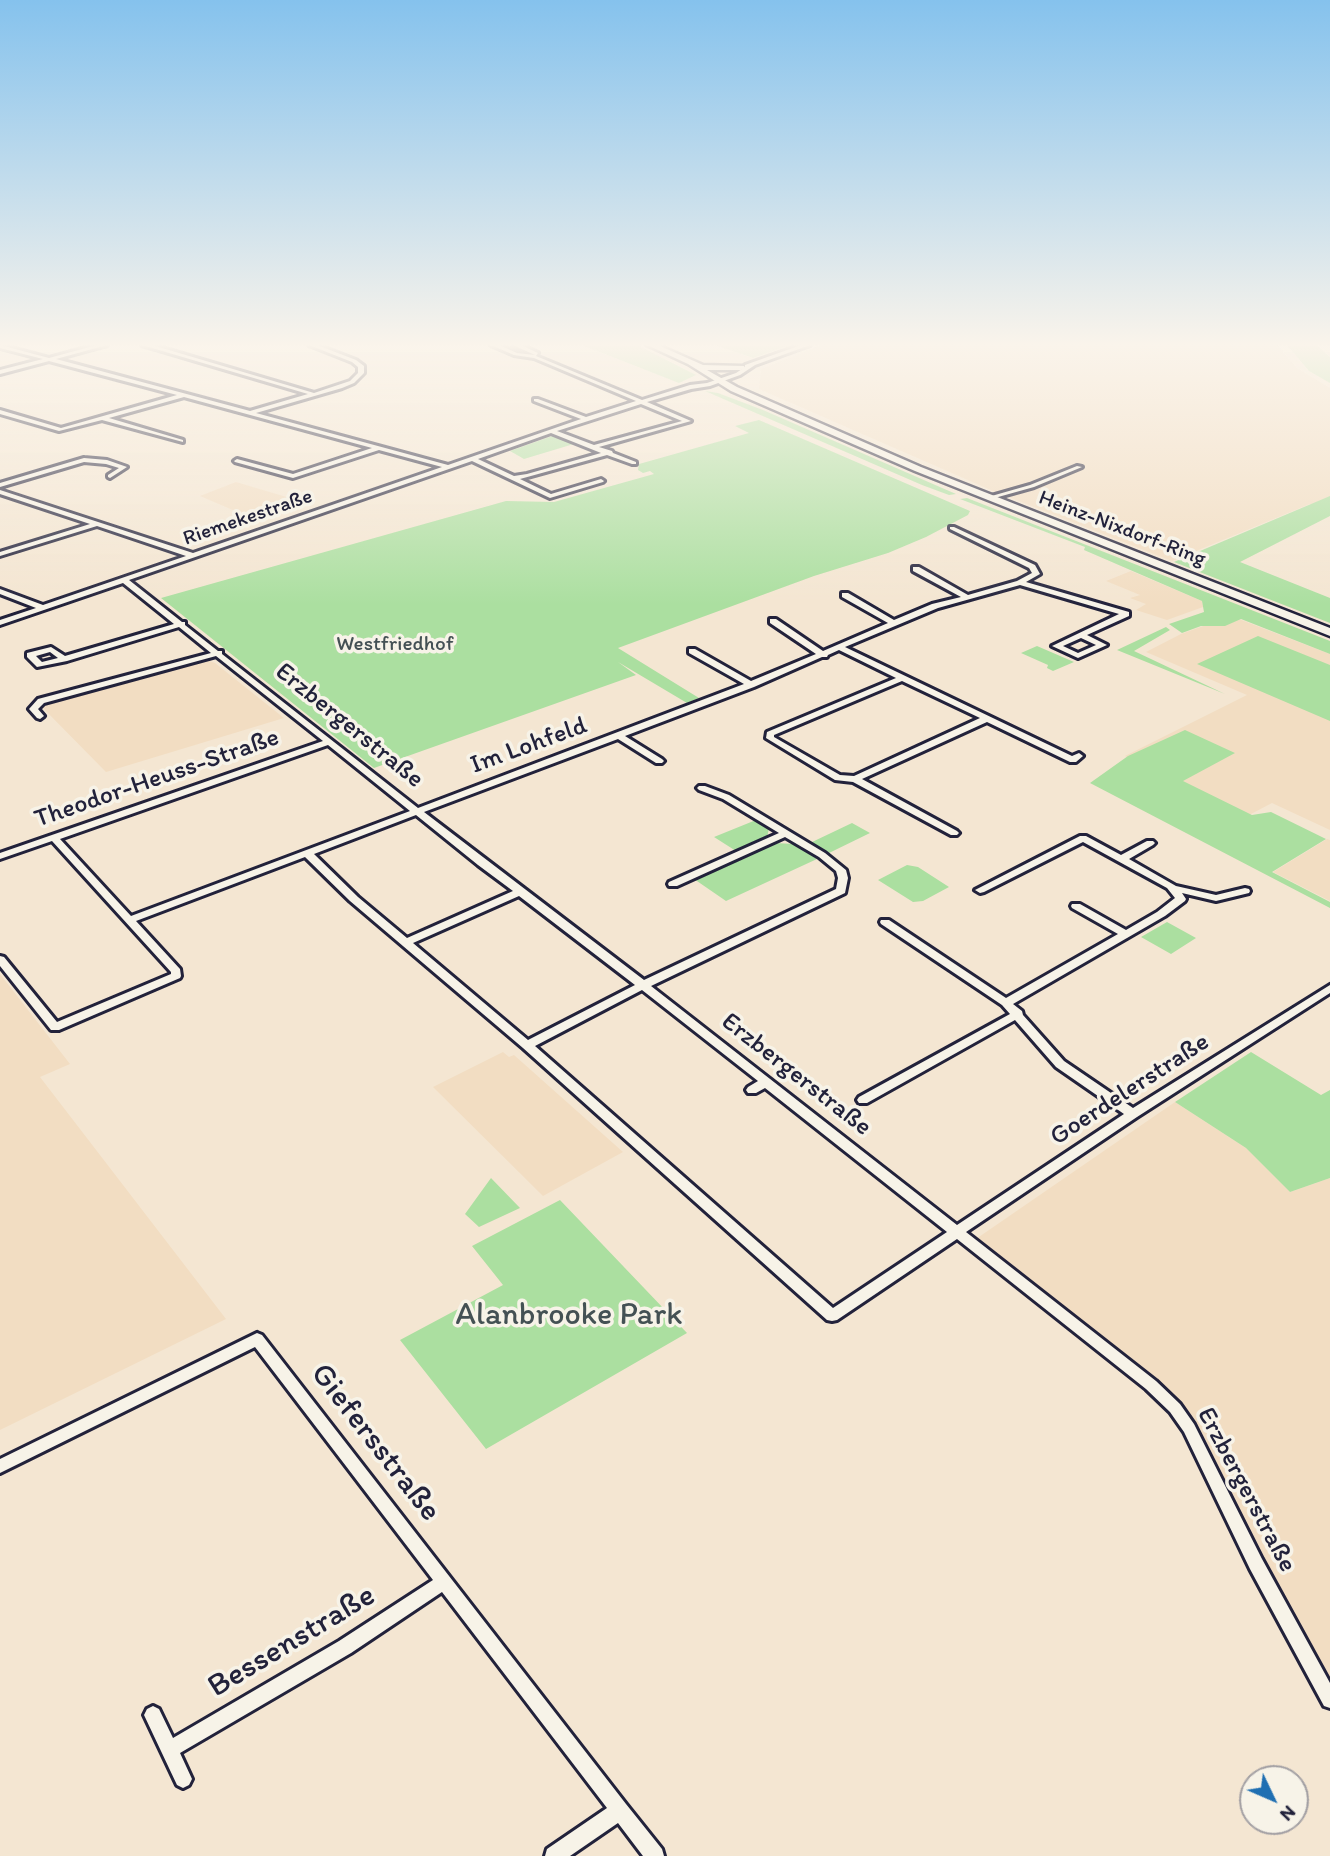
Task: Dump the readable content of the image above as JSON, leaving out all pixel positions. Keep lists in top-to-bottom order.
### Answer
{
  "streets": {
    "main road": ["Heinz-Nixdorf-Ring"],
    "street": [
      "Riemekestraße",
      "Erzbergerstraße",
      "Im Lohfeld",
      "Theodor-Heuss-Straße",
      "Goerdelerstraße",
      "Giefersstraße",
      "Bessenstraße"
    ]
  },
  "crossings": [
    ["Riemekestraße", "Erzbergerstraße"],
    ["Erzbergerstraße", "Im Lohfeld"],
    ["Erzbergerstraße", "Theodor-Heuss-Straße"],
    ["Erzbergerstraße", "Goerdelerstraße"],
    ["Giefersstraße", "Bessenstraße"]
  ],
  "parks": ["Westfriedhof", "Alanbrooke Park"],
  "north": "bottom right"
}
